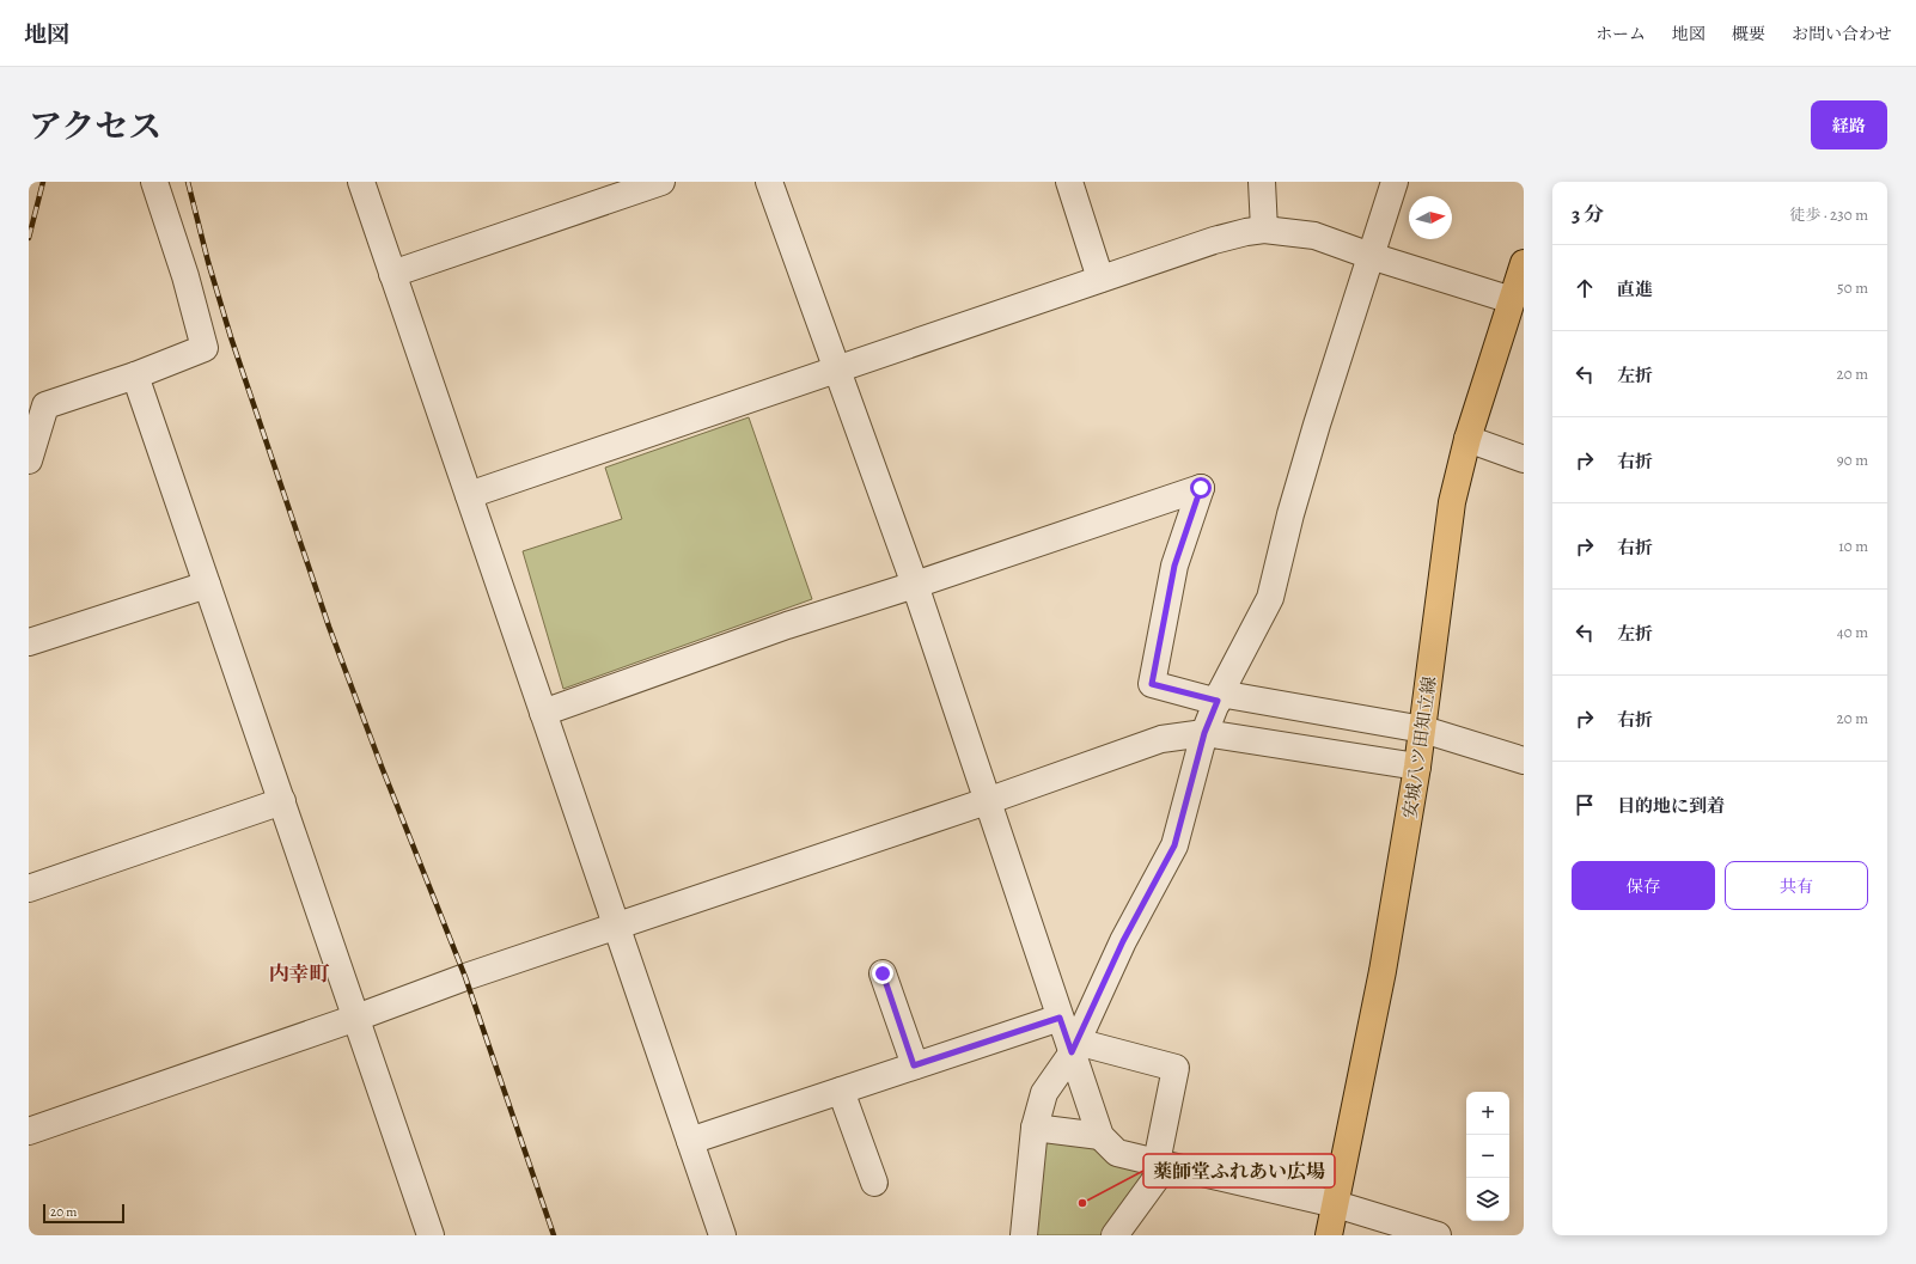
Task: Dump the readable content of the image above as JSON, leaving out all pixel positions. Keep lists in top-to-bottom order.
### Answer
{
  "streets": {
    "main road": ["安城八ツ田知立線"]
  },
  "districts": ["内幸町"],
  "places": ["薬師堂ふれあい広場"],
  "scale_bar": "20 m",
  "north": "right",
  "page": {
    "header": "地図",
    "nav": [
      "ホーム",
      "地図",
      "概要",
      "お問い合わせ"
    ],
    "title": "アクセス",
    "buttons": [
      "経路",
      ["保存", "共有"]
    ],
    "heading": ["3 分", "徒歩 · 230 m"],
    "list": [
      ["直進", "50 m"],
      ["左折", "20 m"],
      ["右折", "90 m"],
      ["右折", "10 m"],
      ["左折", "40 m"],
      ["右折", "20 m"],
      "目的地に到着"
    ],
    "map_buttons": ["+", "−"],
    "scale": "20 m"
  }
}
